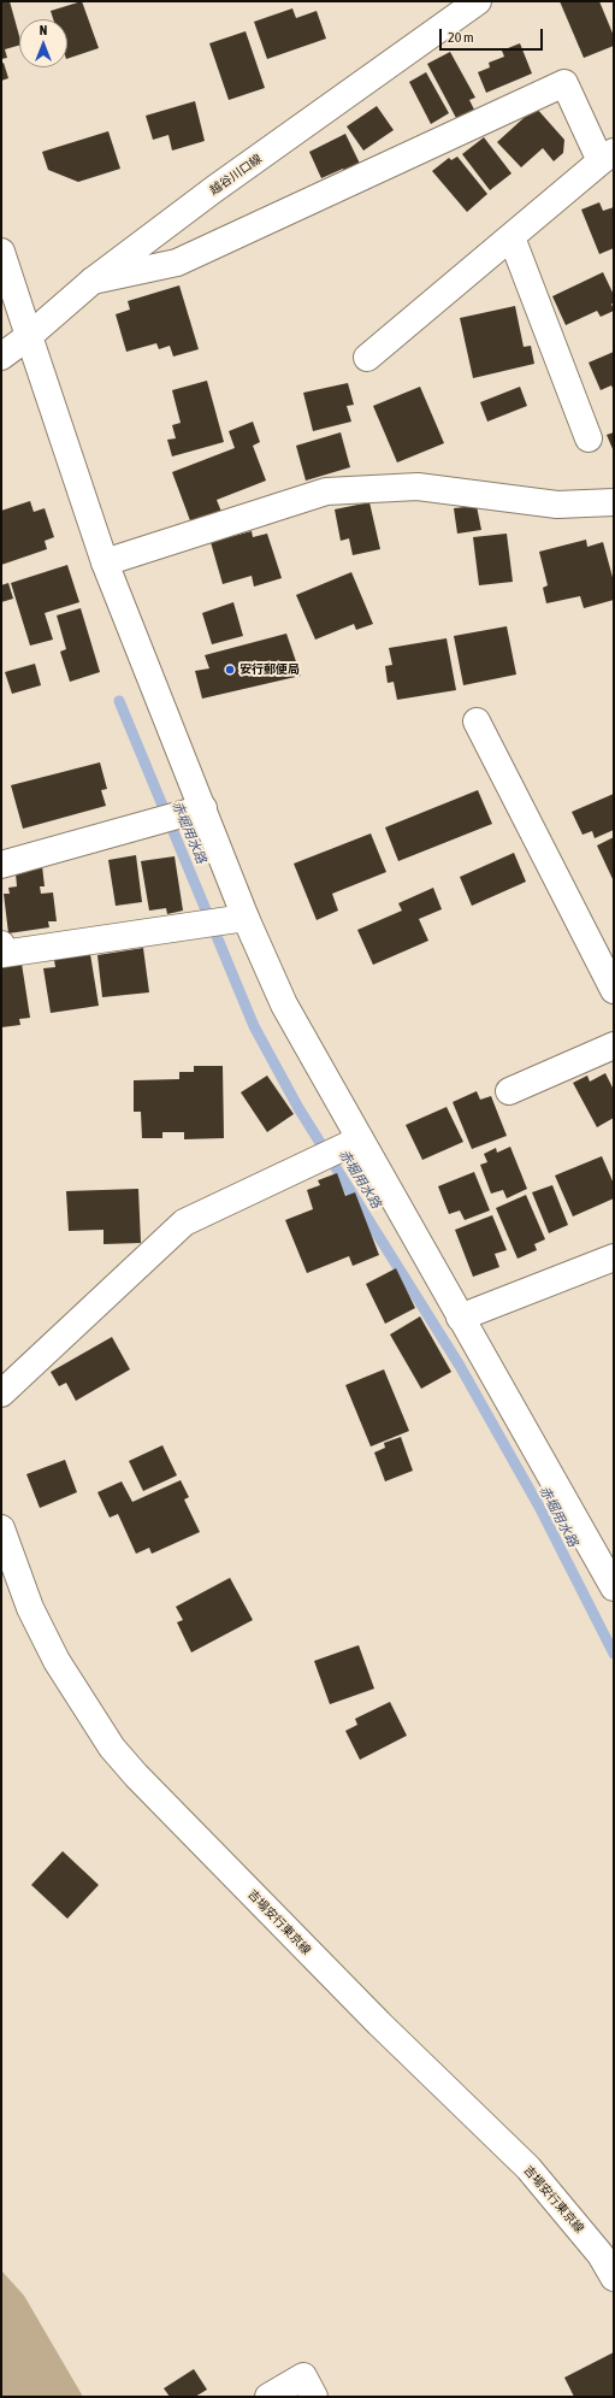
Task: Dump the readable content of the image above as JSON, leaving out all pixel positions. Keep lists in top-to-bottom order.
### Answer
{
  "streets": {
    "street": ["越谷川口線", "吉場安行東京線"]
  },
  "water": ["赤堀用水路"],
  "places": ["安行郵便局"],
  "scale_bar": "20 m",
  "north": "top"
}
